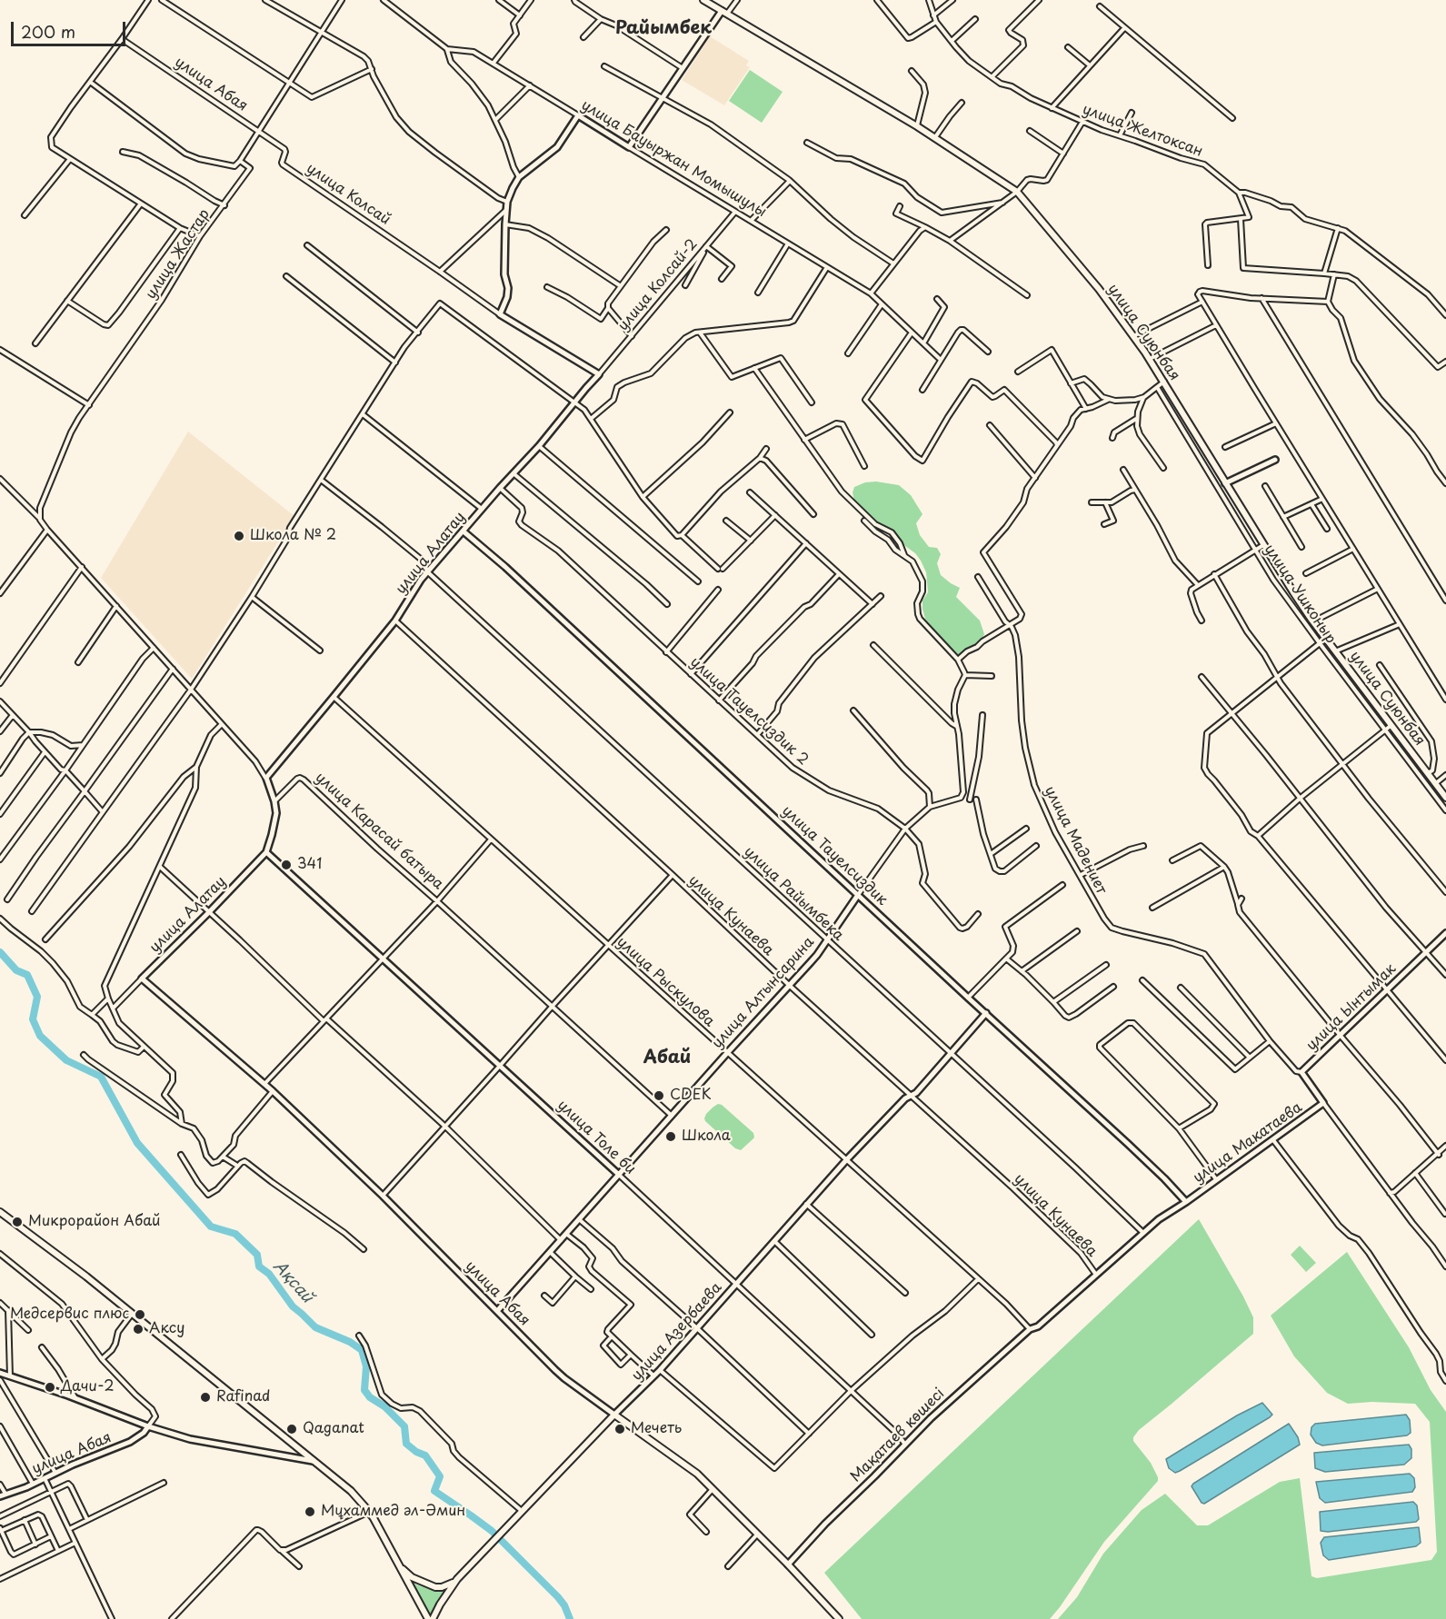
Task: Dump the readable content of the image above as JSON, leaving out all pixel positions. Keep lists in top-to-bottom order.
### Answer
{
  "streets": {
    "main road": ["улица Абая", "улица Суюнбая", "улица Азербаева"],
    "street": [
      "улица Желтоксан",
      "улица Бауыржан Момышулы",
      "улица Колсай",
      "улица Жастар",
      "улица Колсай-2",
      "улица Алатау",
      "улица Ушконыр",
      "улица Тауелсиздик 2",
      "улица Карасай батыра",
      "улица Мадениет",
      "улица Тауелсиздик",
      "улица Райымбека",
      "улица Кунаева",
      "улица Рыскулова",
      "улица Алтынсарина",
      "улица Ынтымак",
      "улица Толе би",
      "улица Макатаева",
      "Мақатаев көшесі"
    ]
  },
  "crossings": [
    ["улица Абая", "улица Колсай"],
    ["улица Абая", "улица Алатау"],
    ["улица Абая", "улица Алтынсарина"],
    ["улица Абая", "улица Азербаева"],
    ["улица Абая", "Мақатаев көшесі"],
    ["улица Бауыржан Момышулы", "улица Колсай-2"],
    ["улица Колсай", "улица Колсай-2"],
    ["улица Колсай", "улица Алатау"],
    ["улица Колсай-2", "улица Алатау"],
    ["улица Алатау", "улица Тауелсиздик 2"],
    ["улица Алатау", "улица Карасай батыра"],
    ["улица Алатау", "улица Тауелсиздик"],
    ["улица Алатау", "улица Райымбека"],
    ["улица Алатау", "улица Кунаева"],
    ["улица Алатау", "улица Рыскулова"],
    ["улица Алатау", "улица Толе би"],
    ["улица Тауелсиздик 2", "улица Алтынсарина"],
    ["улица Карасай батыра", "улица Алтынсарина"],
    ["улица Тауелсиздик", "улица Алтынсарина"],
    ["улица Тауелсиздик", "улица Макатаева"],
    ["улица Тауелсиздик", "улица Азербаева"],
    ["улица Райымбека", "улица Алтынсарина"],
    ["улица Райымбека", "улица Макатаева"],
    ["улица Райымбека", "улица Азербаева"],
    ["улица Кунаева", "улица Алтынсарина"],
    ["улица Кунаева", "улица Макатаева"],
    ["улица Кунаева", "улица Азербаева"],
    ["улица Кунаева", "Мақатаев көшесі"],
    ["улица Рыскулова", "улица Алтынсарина"],
    ["улица Рыскулова", "улица Азербаева"],
    ["улица Рыскулова", "Мақатаев көшесі"],
    ["улица Алтынсарина", "улица Толе би"],
    ["улица Ынтымак", "улица Макатаева"],
    ["улица Толе би", "улица Азербаева"],
    ["улица Толе би", "Мақатаев көшесі"],
    ["улица Макатаева", "Мақатаев көшесі"]
  ],
  "districts": ["Райымбек", "Абай"],
  "water": ["Ақсай"],
  "places": [
    "Школа № 2",
    "341",
    "CDEK",
    "Школа",
    "Микрорайон Абай",
    "Медсервис плюс",
    "Аксу",
    "Дачи-2",
    "Rafinad",
    "Qaganat",
    "Мечеть",
    "Мұхаммед әл-Әмин"
  ],
  "scale_bar": "200 m"
}
